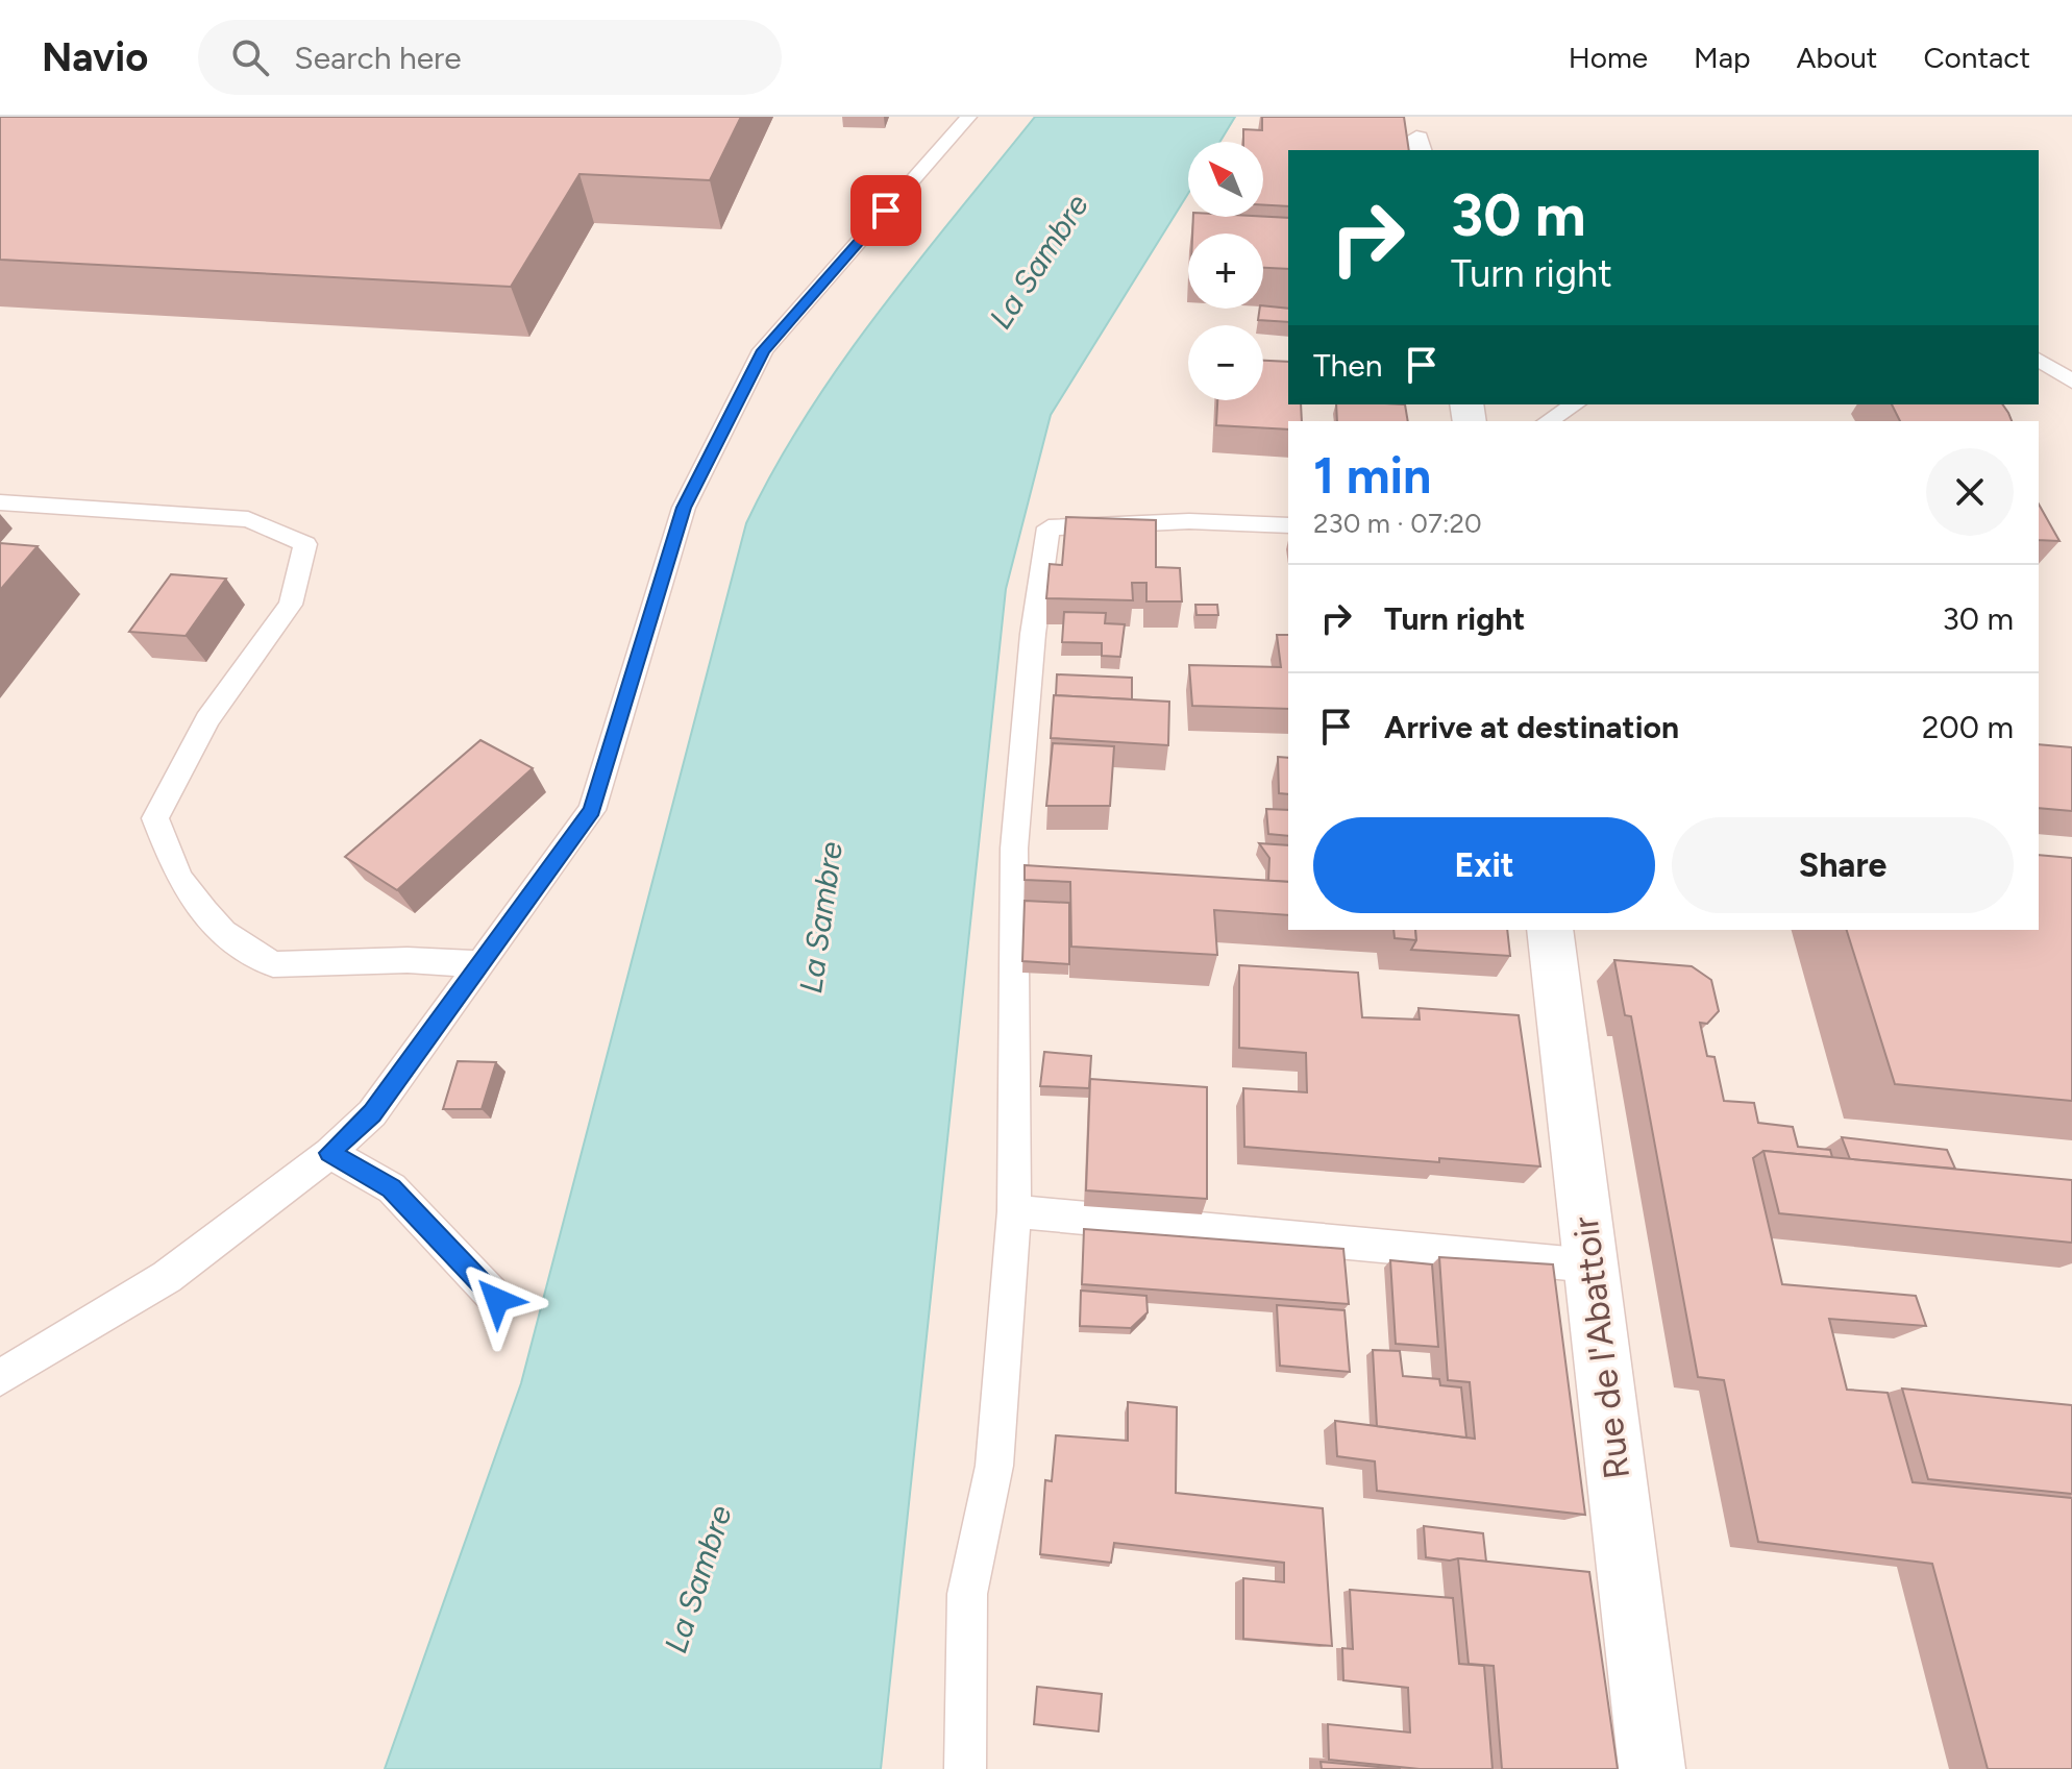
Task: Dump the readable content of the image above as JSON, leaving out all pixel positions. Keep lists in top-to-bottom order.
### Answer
{
  "streets": {
    "street": ["Rue de l'Abattoir"]
  },
  "water": ["La Sambre"],
  "north": "top left",
  "page": {
    "header": "Navio",
    "search": "Search here",
    "nav": [
      "Home",
      "Map",
      "About",
      "Contact"
    ],
    "map_buttons": ["+", "−"],
    "turn": ["30 m", "Turn right"],
    "then": "Then",
    "heading": ["1 min", "230 m · 07:20"],
    "list": [
      {
        "name": "Turn right",
        "value": "30 m"
      },
      {
        "name": "Arrive at destination",
        "value": "200 m"
      }
    ],
    "buttons": ["Exit", "Share"]
  }
}
